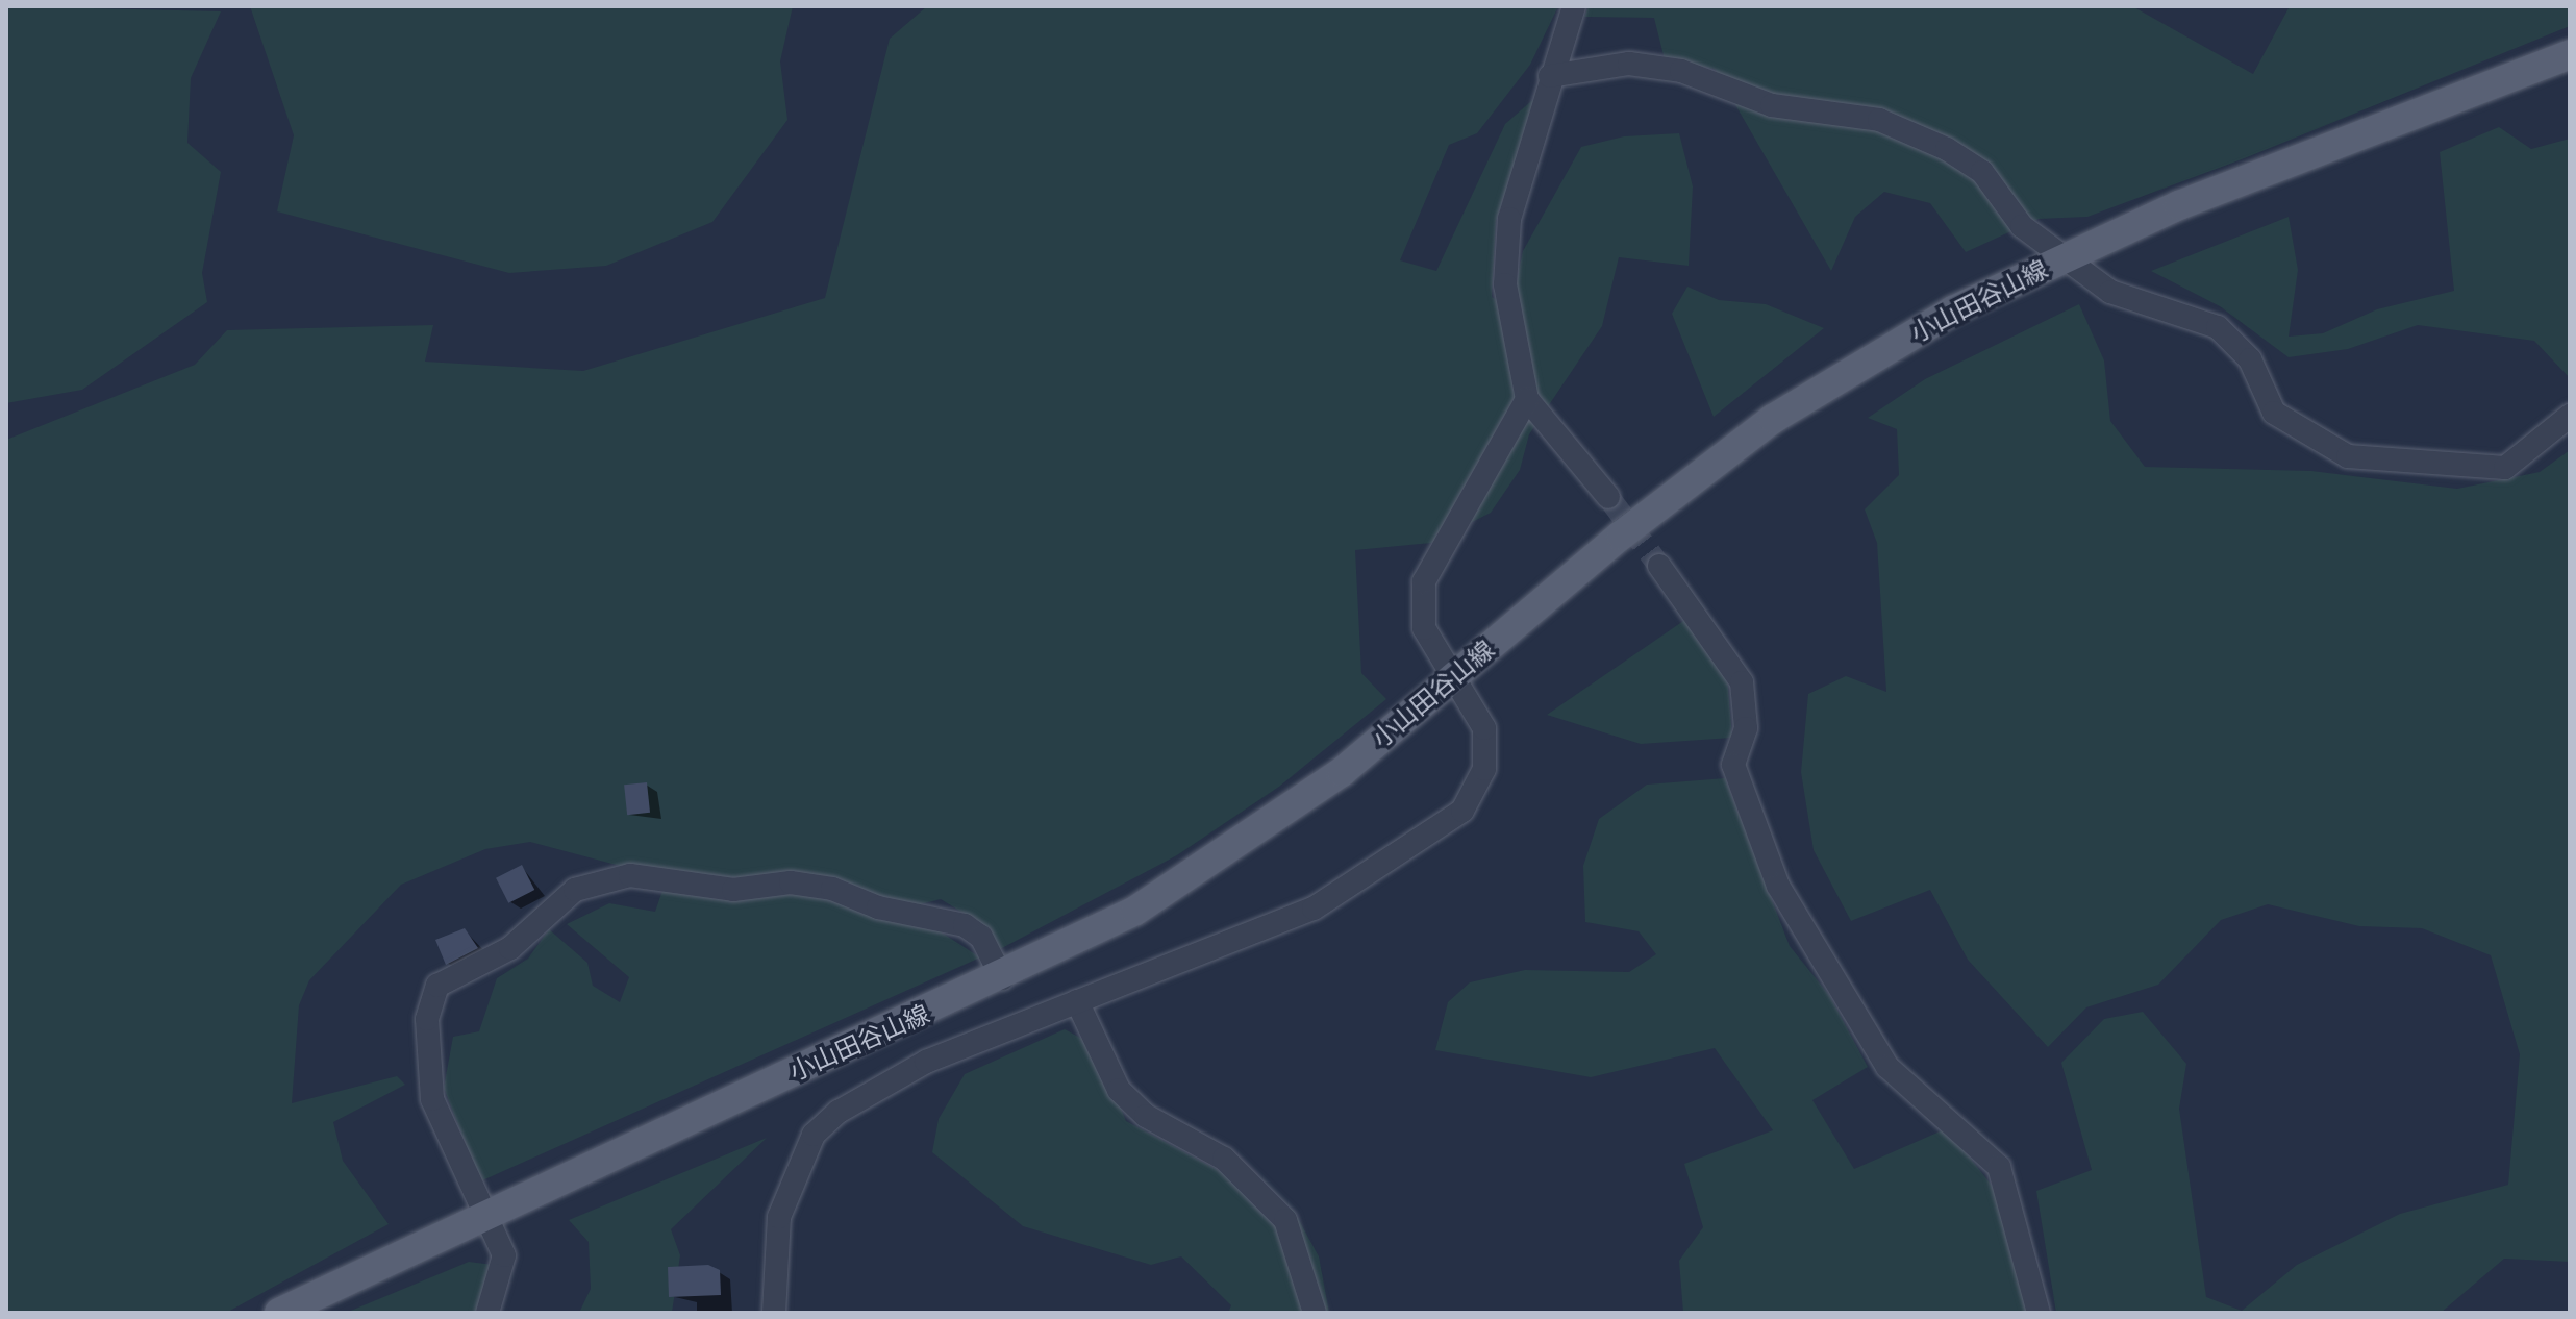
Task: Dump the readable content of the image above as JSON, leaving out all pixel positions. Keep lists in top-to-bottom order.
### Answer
{
  "streets": {
    "main road": ["小山田谷山線"]
  }
}
